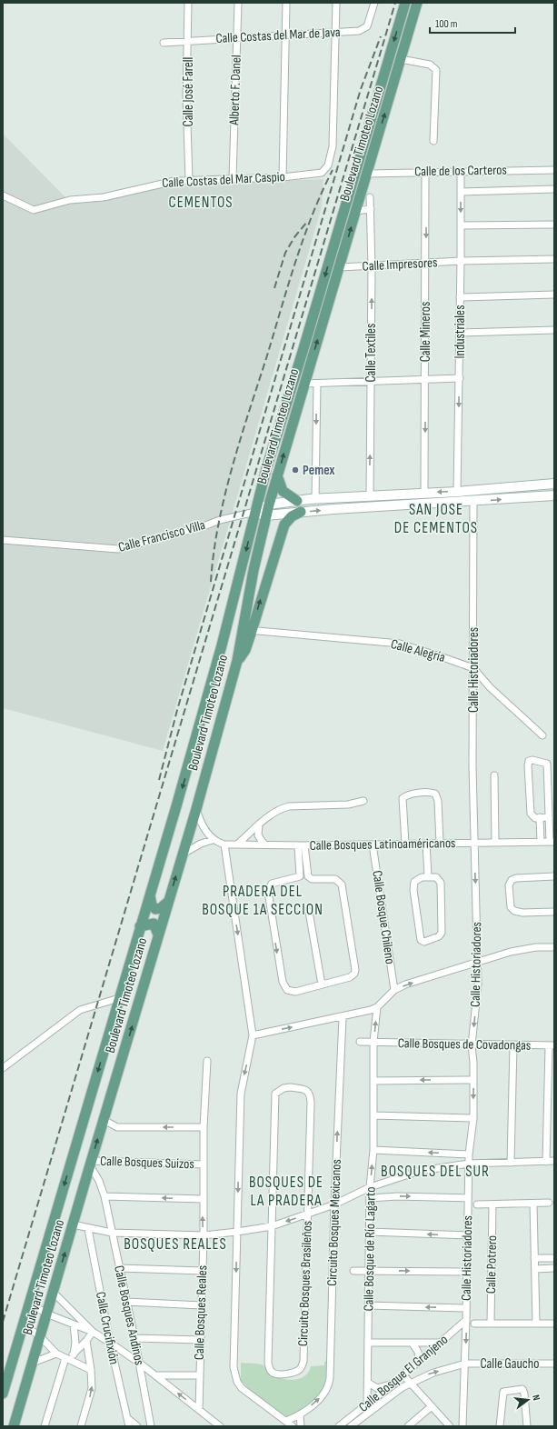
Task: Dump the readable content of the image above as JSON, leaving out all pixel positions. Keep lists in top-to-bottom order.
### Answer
{
  "streets": {
    "main road": ["Boulevard Timoteo Lozano"],
    "street": [
      "Calle Costas del Mar de Java",
      "Alberto F. Danel",
      "Calle José Farell",
      "Calle de los Carteros",
      "Calle Costas del Mar Caspio",
      "Calle Impresores",
      "Calle Mineros",
      "Industriales",
      "Calle Textiles",
      "Calle Francisco Villa",
      "Calle Alegría",
      "Calle Historiadores",
      "Calle Bosques Latinoaméricanos",
      "Calle Bosque Chileno",
      "Calle Bosques de Covadongas",
      "Calle Bosques Suizos",
      "Circuito Bosques Mexicanos",
      "Calle Bosque de Río Lagarto",
      "Calle Potrero",
      "Circuito Bosques Brasileños",
      "Calle Bosques Reales",
      "Calle Bosques Andinos",
      "Calle Crucifixión",
      "Calle Gaucho",
      "Calle Bosque El Granjeno"
    ]
  },
  "crossings": [
    ["Calle Costas del Mar de Java", "Alberto F. Danel"],
    ["Calle Costas del Mar de Java", "Calle José Farell"],
    ["Calle Costas del Mar de Java", "Calle Costas del Mar Caspio"],
    ["Alberto F. Danel", "Calle Costas del Mar Caspio"],
    ["Calle José Farell", "Calle Costas del Mar Caspio"],
    ["Boulevard Timoteo Lozano", "Calle de los Carteros"],
    ["Boulevard Timoteo Lozano", "Calle Impresores"],
    ["Boulevard Timoteo Lozano", "Calle Francisco Villa"],
    ["Boulevard Timoteo Lozano", "Calle Alegría"],
    ["Boulevard Timoteo Lozano", "Calle Bosques Suizos"],
    ["Boulevard Timoteo Lozano", "Calle Bosques Andinos"],
    ["Calle de los Carteros", "Calle Mineros"],
    ["Calle de los Carteros", "Industriales"],
    ["Calle Impresores", "Calle Mineros"],
    ["Calle Impresores", "Industriales"],
    ["Calle Impresores", "Calle Textiles"],
    ["Calle Alegría", "Calle Historiadores"],
    ["Calle Historiadores", "Calle Bosques Latinoaméricanos"],
    ["Calle Historiadores", "Calle Bosques de Covadongas"],
    ["Calle Historiadores", "Calle Gaucho"],
    ["Calle Historiadores", "Calle Bosque El Granjeno"],
    ["Calle Bosques Latinoaméricanos", "Calle Bosque Chileno"],
    ["Calle Bosques de Covadongas", "Calle Bosque de Río Lagarto"],
    ["Calle Bosques Suizos", "Calle Bosques Reales"],
    ["Calle Bosques Suizos", "Calle Bosques Andinos"],
    ["Calle Bosque de Río Lagarto", "Calle Bosque El Granjeno"],
    ["Calle Gaucho", "Calle Bosque El Granjeno"]
  ],
  "one_way": ["Calle Mineros", "Industriales", "Circuito Bosques Mexicanos"],
  "districts": [
    "CEMENTOS",
    "SAN JOSE DE CEMENTOS",
    "PRADERA DEL BOSQUE 1A SECCION",
    "BOSQUES DEL SUR",
    "BOSQUES DE LA PRADERA",
    "BOSQUES REALES"
  ],
  "places": ["Pemex"],
  "scale_bar": "100 m",
  "north": "right"
}
